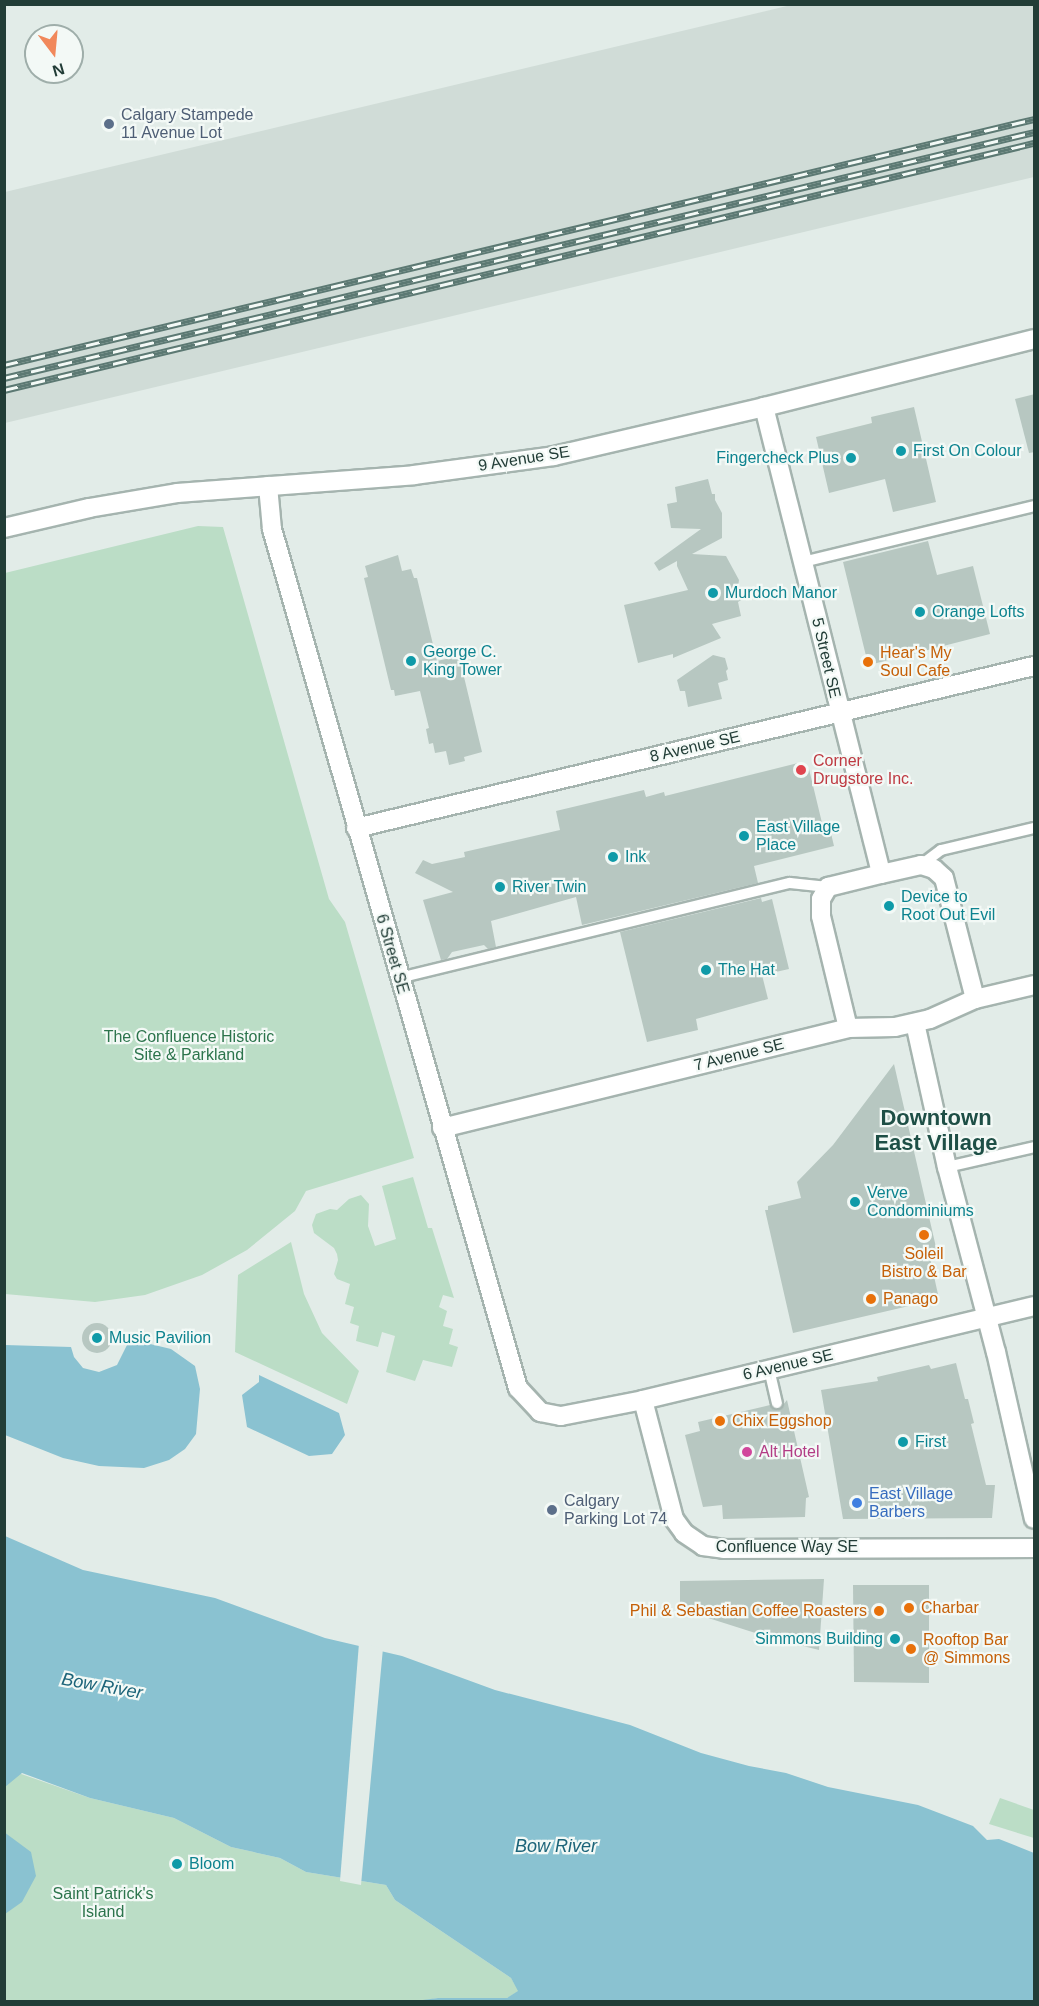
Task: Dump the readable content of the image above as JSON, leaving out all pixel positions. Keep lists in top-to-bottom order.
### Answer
{
  "streets": {
    "street": [
      "9 Avenue SE",
      "5 Street SE",
      "8 Avenue SE",
      "6 Street SE",
      "7 Avenue SE",
      "6 Avenue SE",
      "Confluence Way SE"
    ]
  },
  "crossings": [
    ["9 Avenue SE", "5 Street SE"],
    ["9 Avenue SE", "6 Street SE"],
    ["5 Street SE", "8 Avenue SE"],
    ["5 Street SE", "7 Avenue SE"],
    ["8 Avenue SE", "6 Street SE"],
    ["6 Street SE", "7 Avenue SE"],
    ["6 Street SE", "6 Avenue SE"],
    ["6 Avenue SE", "Confluence Way SE"]
  ],
  "districts": ["Downtown East Village"],
  "water": ["Bow River"],
  "parks": ["The Confluence Historic Site & Parkland", "Saint Patrick's Island"],
  "places": [
    "Calgary Stampede 11 Avenue Lot",
    "First On Colour",
    "Fingercheck Plus",
    "Murdoch Manor",
    "Orange Lofts",
    "George C. King Tower",
    "Hear's My Soul Cafe",
    "Corner Drugstore Inc.",
    "East Village Place",
    "Ink",
    "River Twin",
    "Device to Root Out Evil",
    "The Hat",
    "Verve Condominiums",
    "Soleil Bistro & Bar",
    "Panago",
    "Music Pavilion",
    "Chix Eggshop",
    "First",
    "Alt Hotel",
    "East Village Barbers",
    "Calgary Parking Lot 74",
    "Charbar",
    "Phil & Sebastian Coffee Roasters",
    "Simmons Building",
    "Rooftop Bar @ Simmons",
    "Bloom"
  ],
  "north": "bottom"
}
